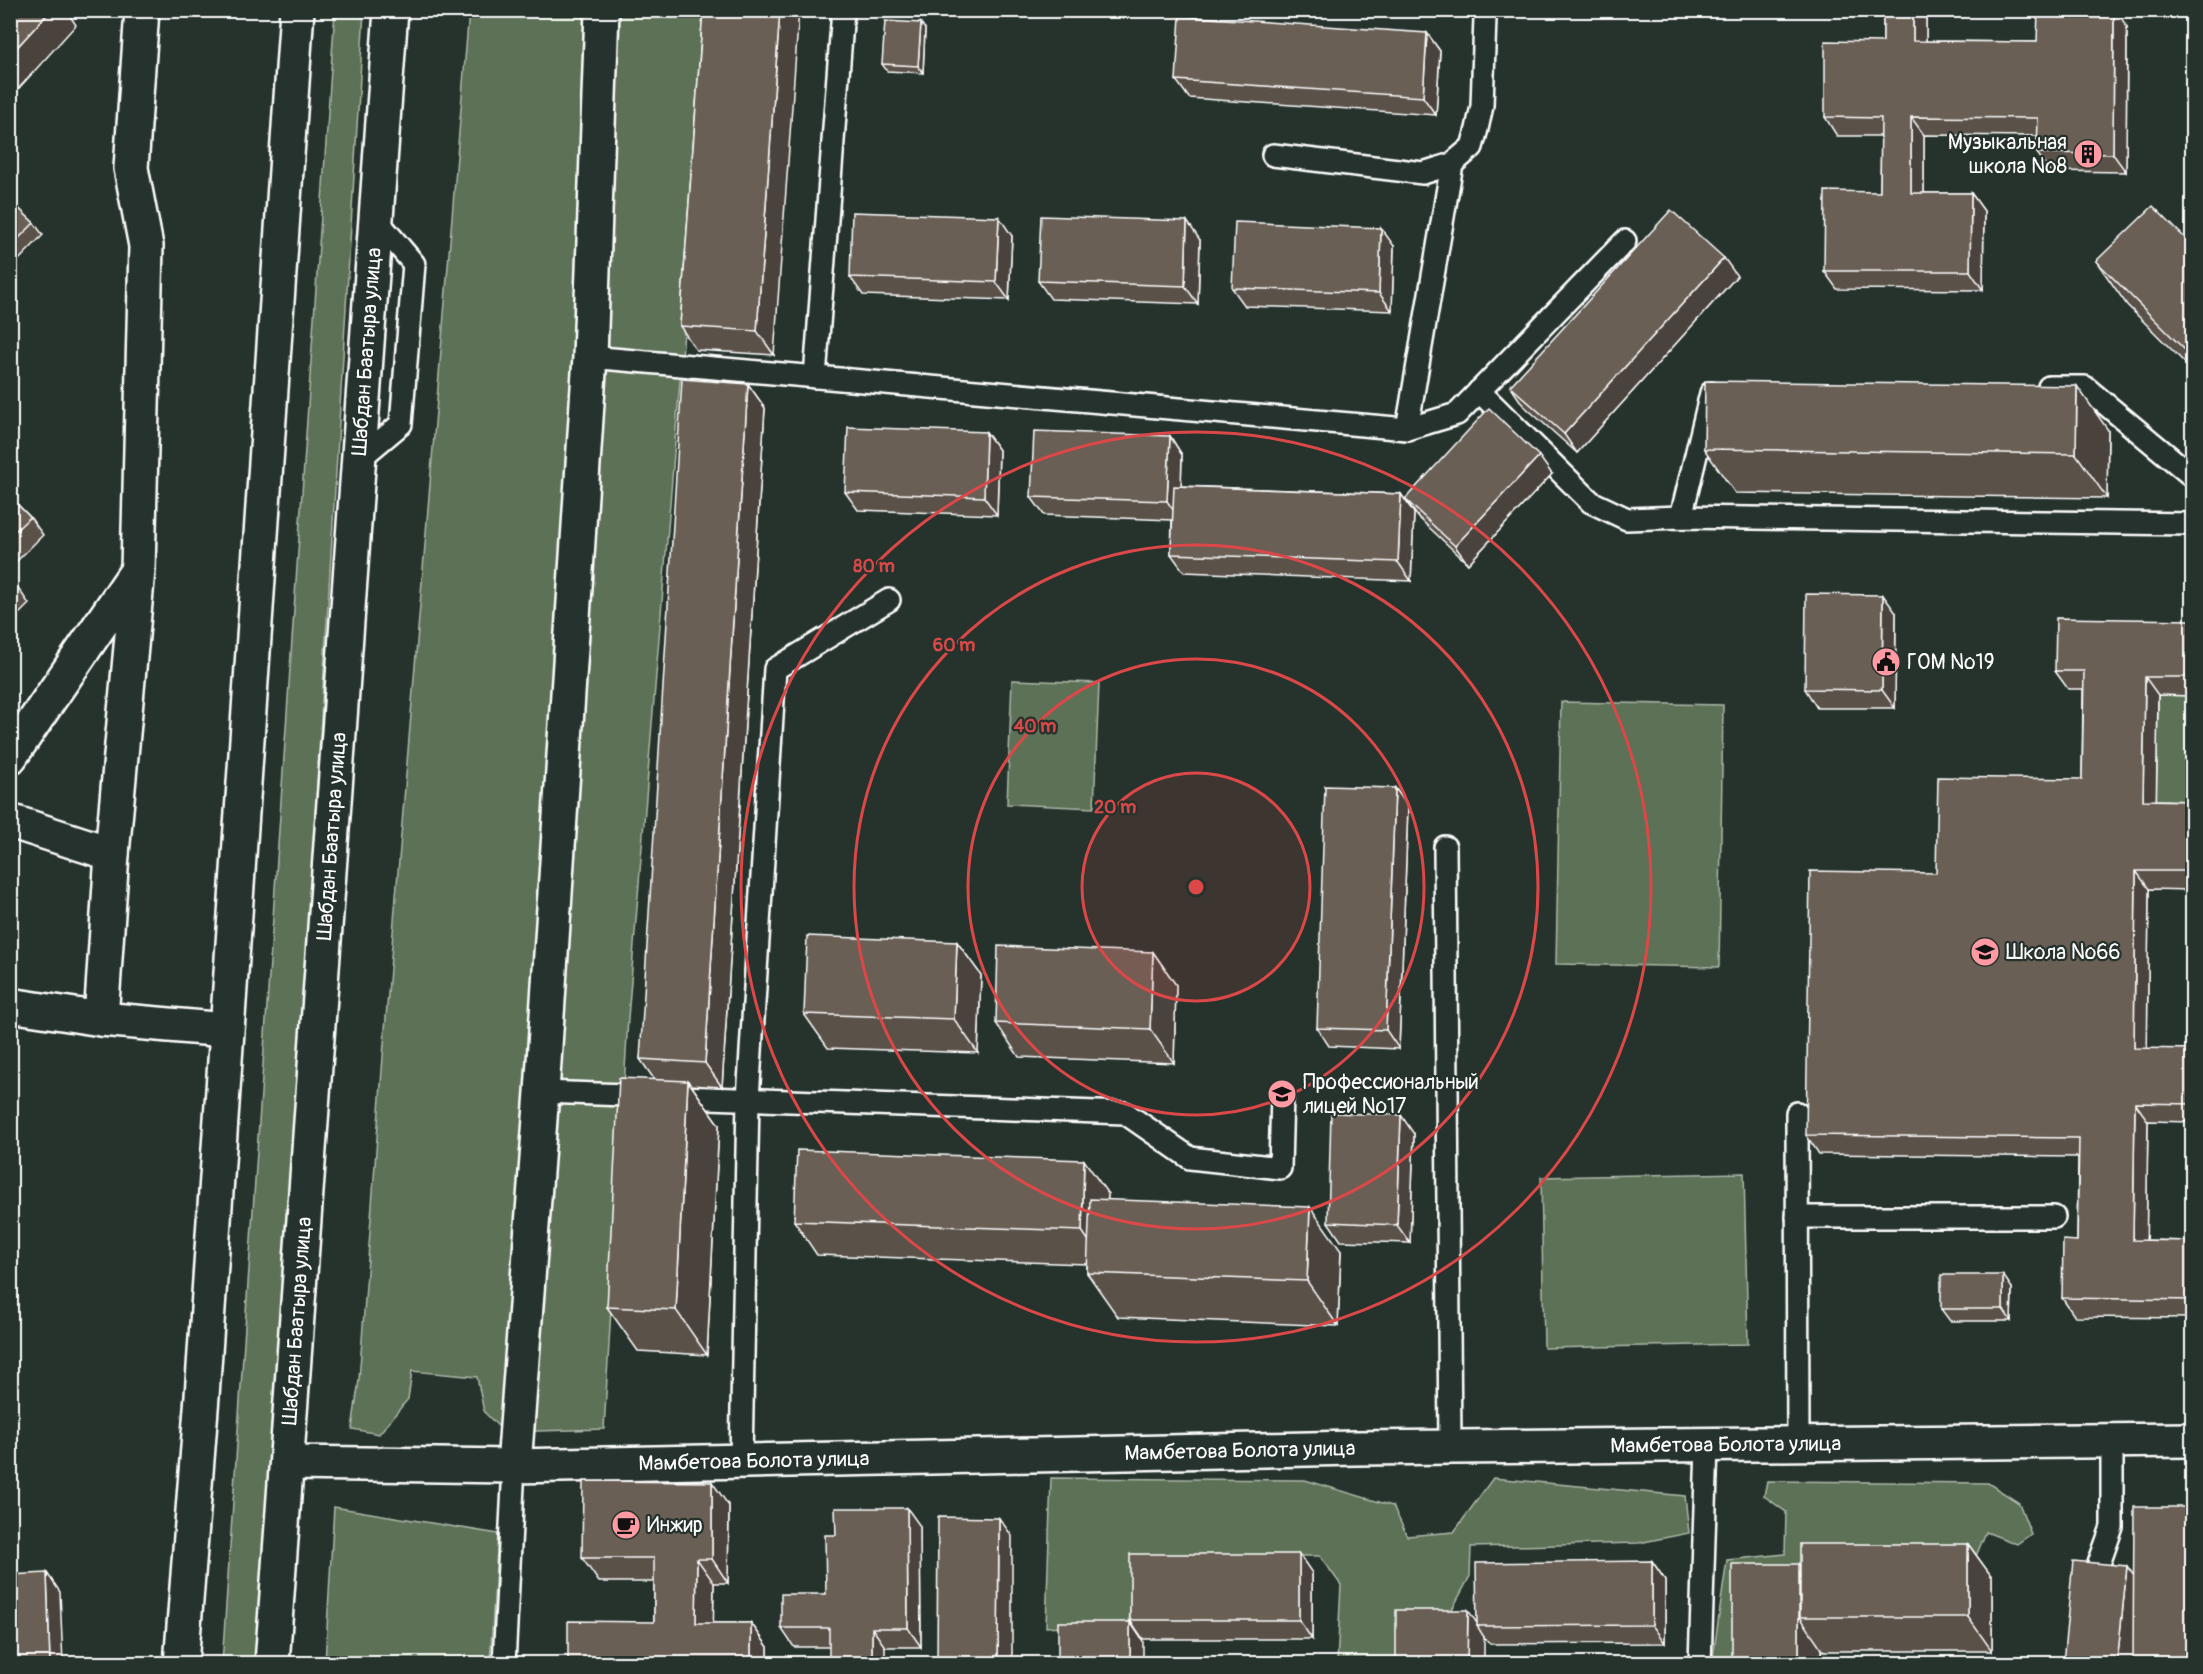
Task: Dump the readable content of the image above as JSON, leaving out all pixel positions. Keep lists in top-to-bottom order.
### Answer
{
  "streets": {
    "street": ["Шабдан Баатыра улица", "Мамбетова Болота улица"]
  },
  "crossings": [
    ["Шабдан Баатыра улица", "Мамбетова Болота улица"]
  ],
  "places": {
    "building": ["Музыкальная школа №8"],
    "public building": ["ГОМ №19"],
    "school or university": ["Школа №66", "Профессиональный лицей №17"],
    "cafe": ["Инжир"]
  },
  "rings": [
    "80 m",
    "60 m",
    "40 m",
    "20 m"
  ]
}
